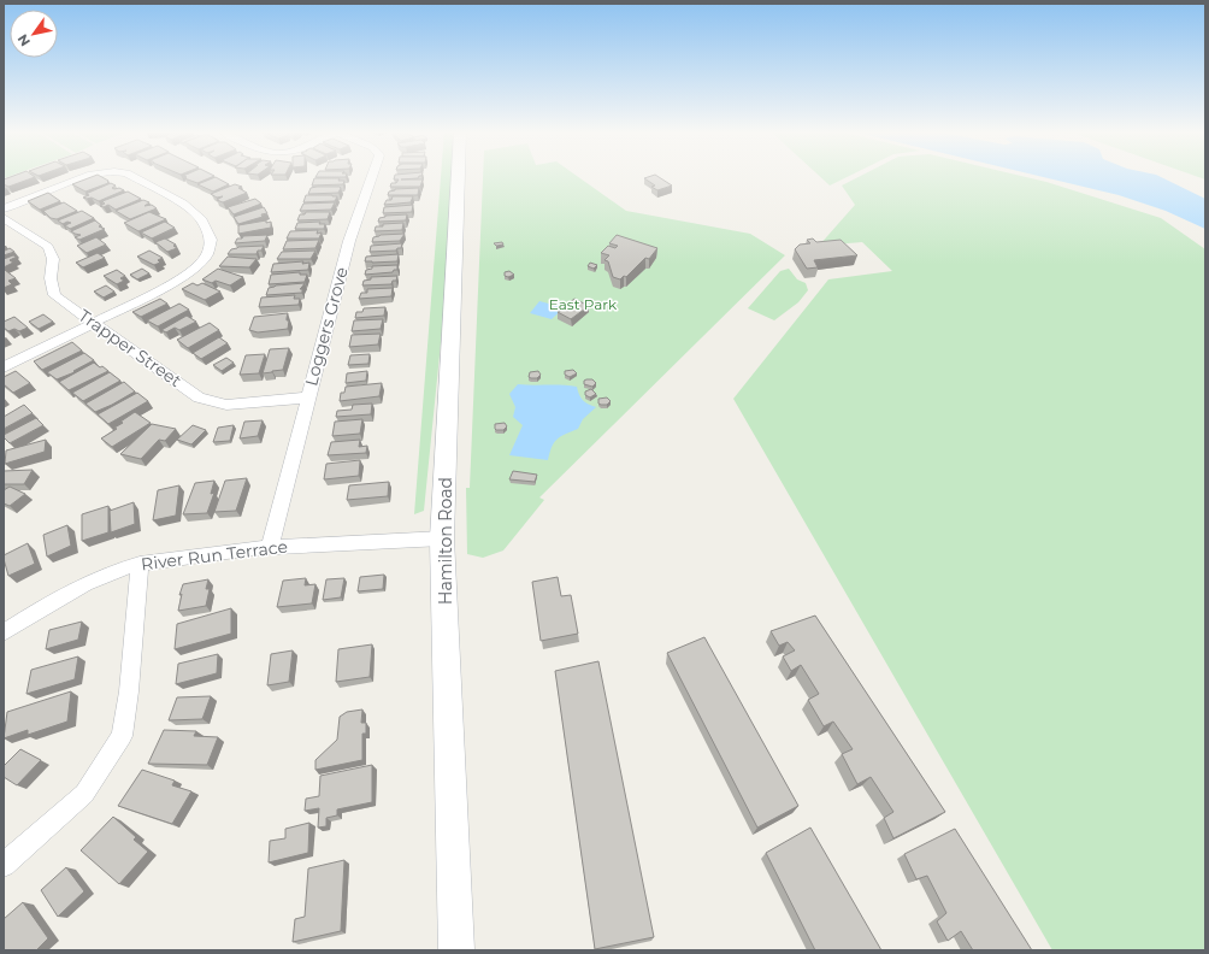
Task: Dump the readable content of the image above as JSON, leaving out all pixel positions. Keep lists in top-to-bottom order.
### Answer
{
  "streets": {
    "main road": ["Hamilton Road"],
    "street": ["Loggers Grove", "Trapper Street", "River Run Terrace"]
  },
  "crossings": [
    ["Loggers Grove", "Trapper Street"],
    ["Loggers Grove", "River Run Terrace"],
    ["Hamilton Road", "River Run Terrace"]
  ],
  "parks": ["East Park"],
  "north": "bottom left"
}
